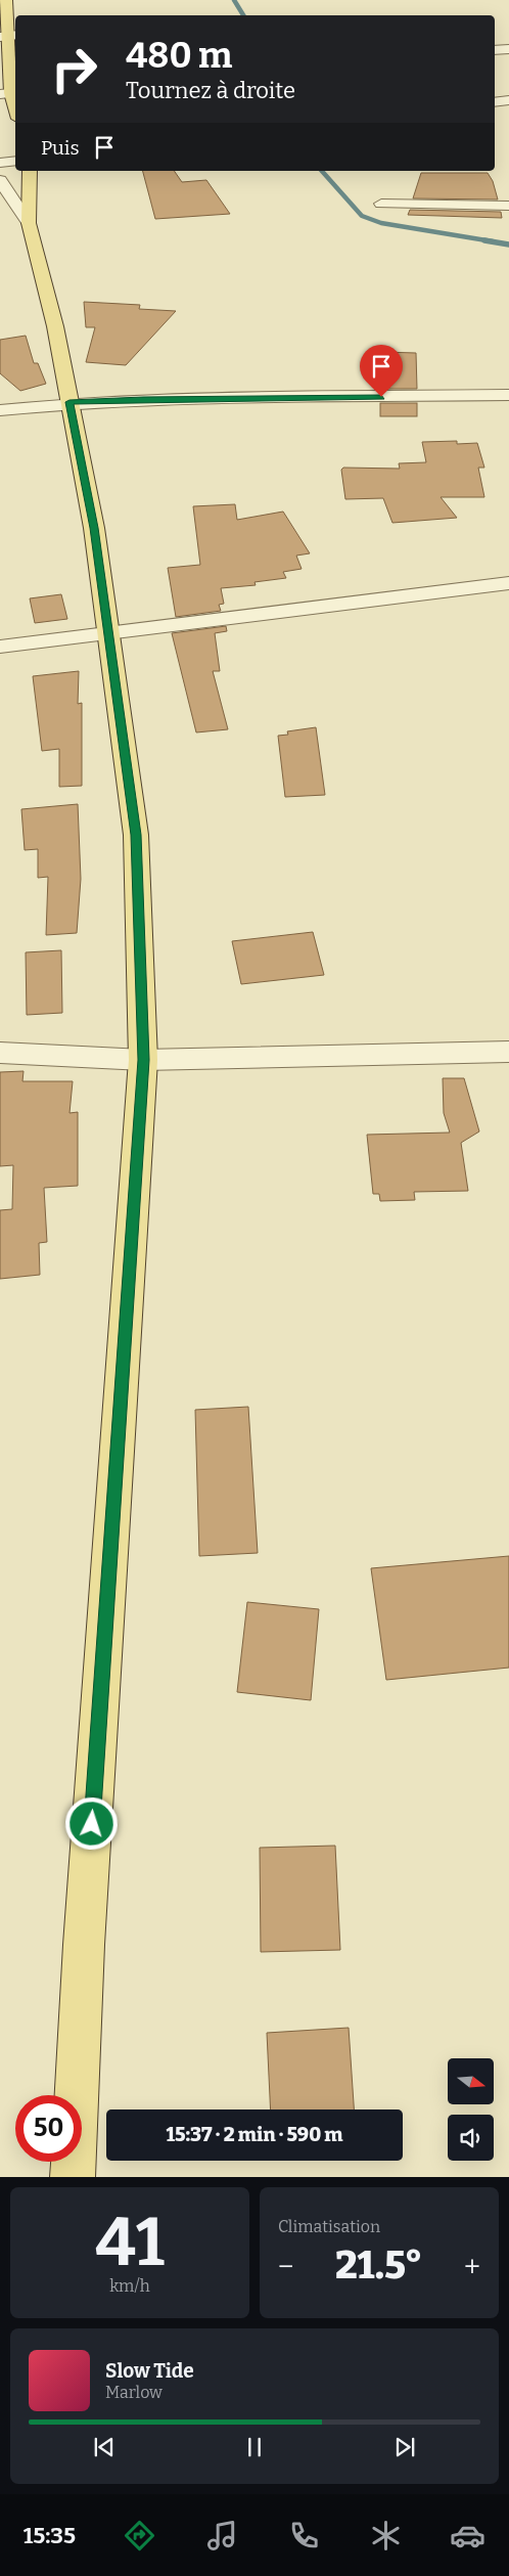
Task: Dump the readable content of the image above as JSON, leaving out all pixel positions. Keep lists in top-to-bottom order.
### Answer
{
  "north": "right",
  "page": {
    "turn": ["480 m", "Tournez à droite"],
    "then": "Puis",
    "limit": "50",
    "trip": "15:37 · 2 min · 590 m",
    "tile": [
      ["41", "km/h"],
      "Climatisation"
    ],
    "heat": ["−", "21.5°", "+"],
    "song": ["Slow Tide", "Marlow"],
    "tabs": "15:35"
  }
}
